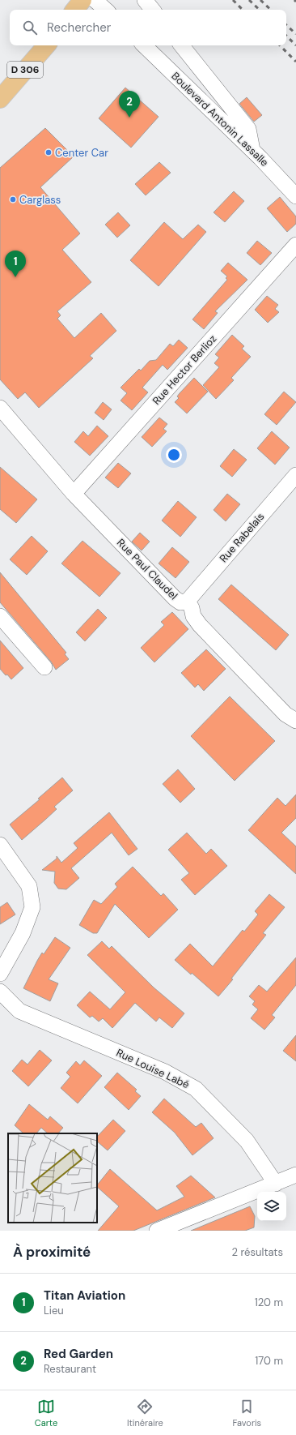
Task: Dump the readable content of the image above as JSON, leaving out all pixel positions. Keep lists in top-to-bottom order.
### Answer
{
  "streets": {
    "main road": ["D 306"],
    "street": [
      "Boulevard Antonin Lassalle",
      "Rue Hector Berlioz",
      "Rue Rabelais",
      "Rue Paul Claudel",
      "Rue Louise Labé"
    ]
  },
  "crossings": [
    ["Rue Hector Berlioz", "Rue Paul Claudel"],
    ["Rue Rabelais", "Rue Paul Claudel"]
  ],
  "places": ["Center Car", "Carglass"],
  "page": {
    "search": "Rechercher",
    "pins": ["2", "1"],
    "heading": ["À proximité", "2 résultats"],
    "list": [
      {
        "mark": "1",
        "name": "Titan Aviation",
        "note": "Lieu",
        "value": "120 m"
      },
      {
        "mark": "2",
        "name": "Red Garden",
        "note": "Restaurant",
        "value": "170 m"
      }
    ],
    "nav": ["Carte", "Itinéraire", "Favoris"]
  }
}
